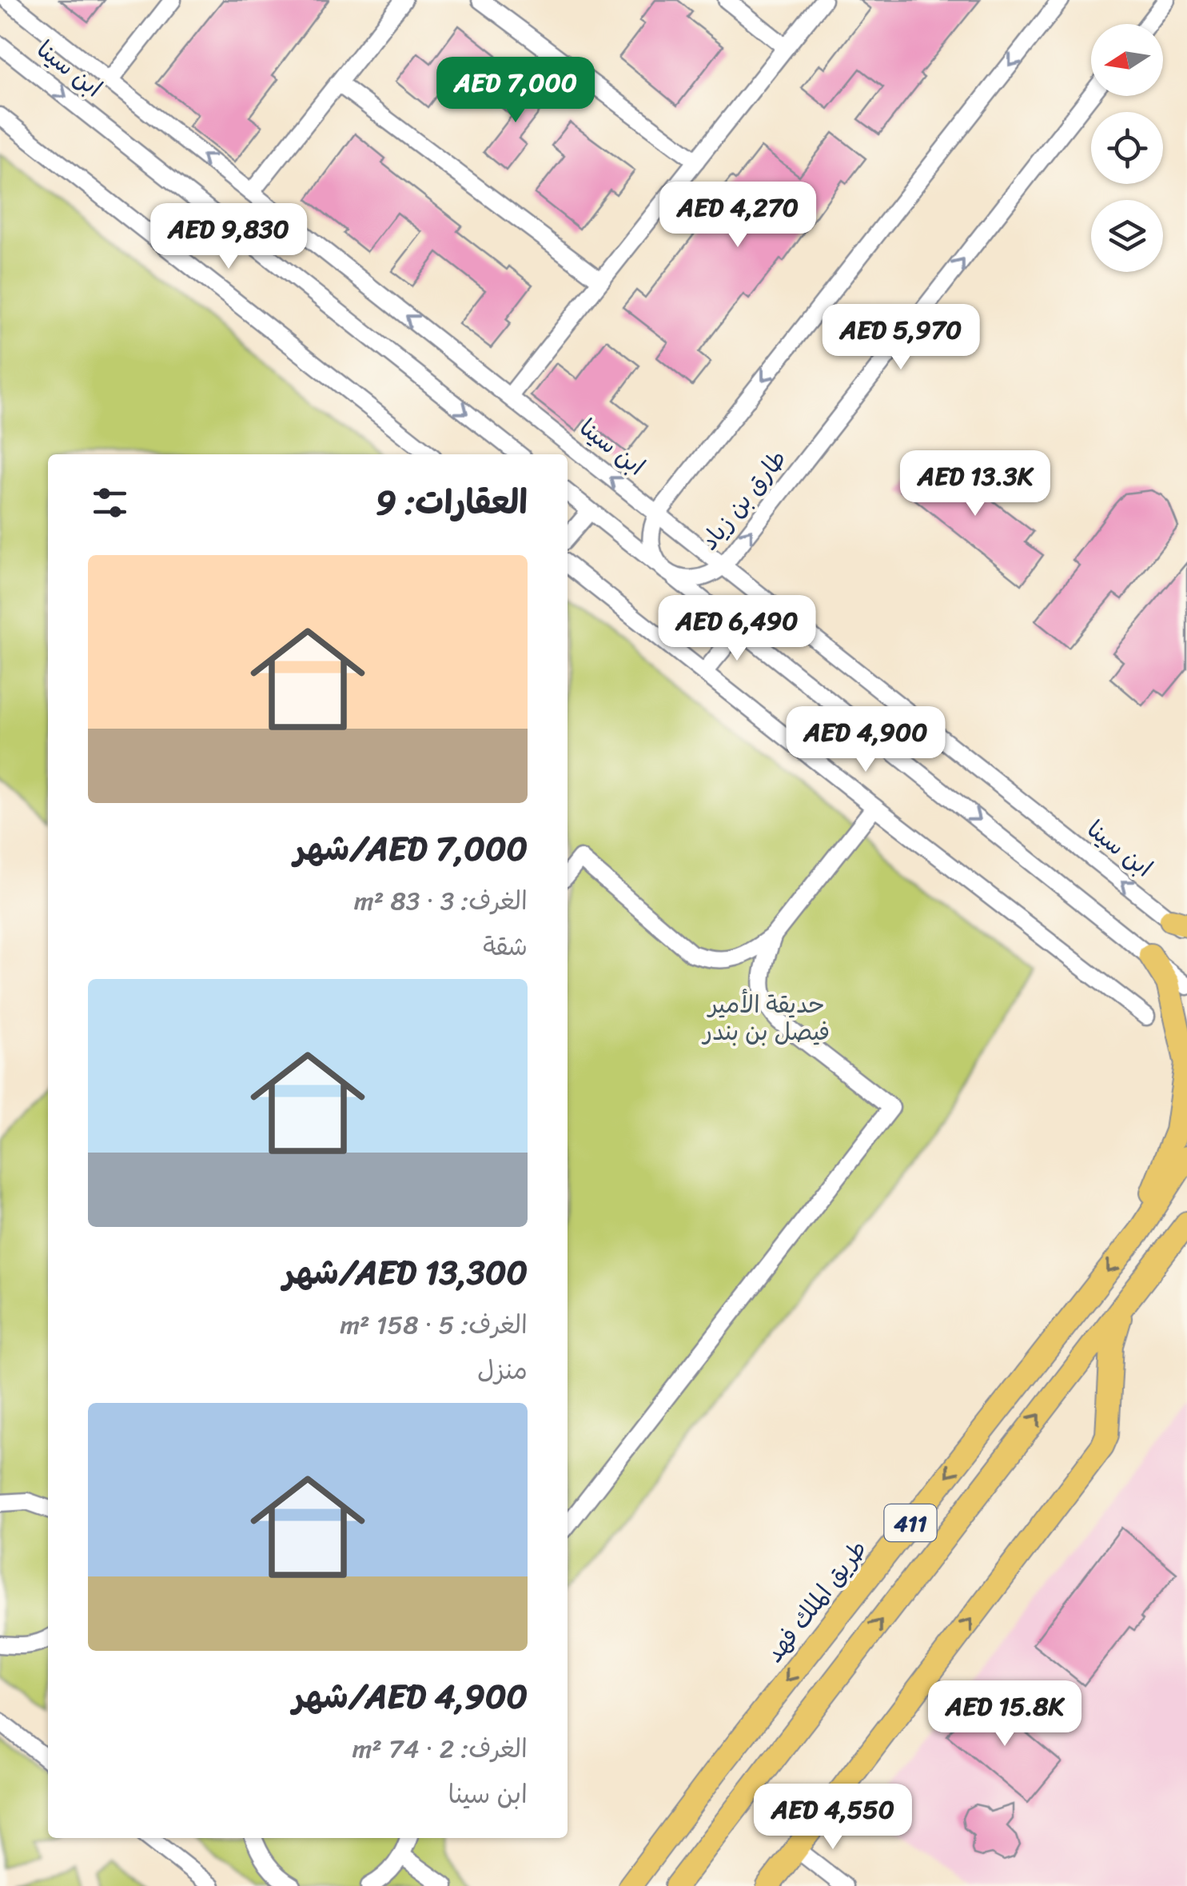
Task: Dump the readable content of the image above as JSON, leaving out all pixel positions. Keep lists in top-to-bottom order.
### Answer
{
  "streets": {
    "main road": ["411", "طريق الملك فهد"],
    "street": ["ابن سينا", "طارق بن زياد"]
  },
  "crossings": [
    ["ابن سينا", "طارق بن زياد"]
  ],
  "parks": ["حديقة الأمير فيصل بن بندر"],
  "north": "left",
  "page": {
    "price": [
      "AED 7,000",
      "AED 4,270",
      "AED 9,830",
      "AED 5,970",
      "AED 13.3K",
      "AED 6,490",
      "AED 4,900",
      "AED 15.8K",
      "AED 4,550"
    ],
    "heading": "العقارات: 9",
    "list": [
      {
        "name": "AED 7,000/شهر",
        "note": "الغرف: 3 · 83 m² · شقة"
      },
      {
        "name": "AED 13,300/شهر",
        "note": "الغرف: 5 · 158 m² · منزل"
      },
      {
        "name": "AED 4,900/شهر",
        "note": "الغرف: 2 · 74 m² · ابن سينا"
      }
    ]
  }
}
